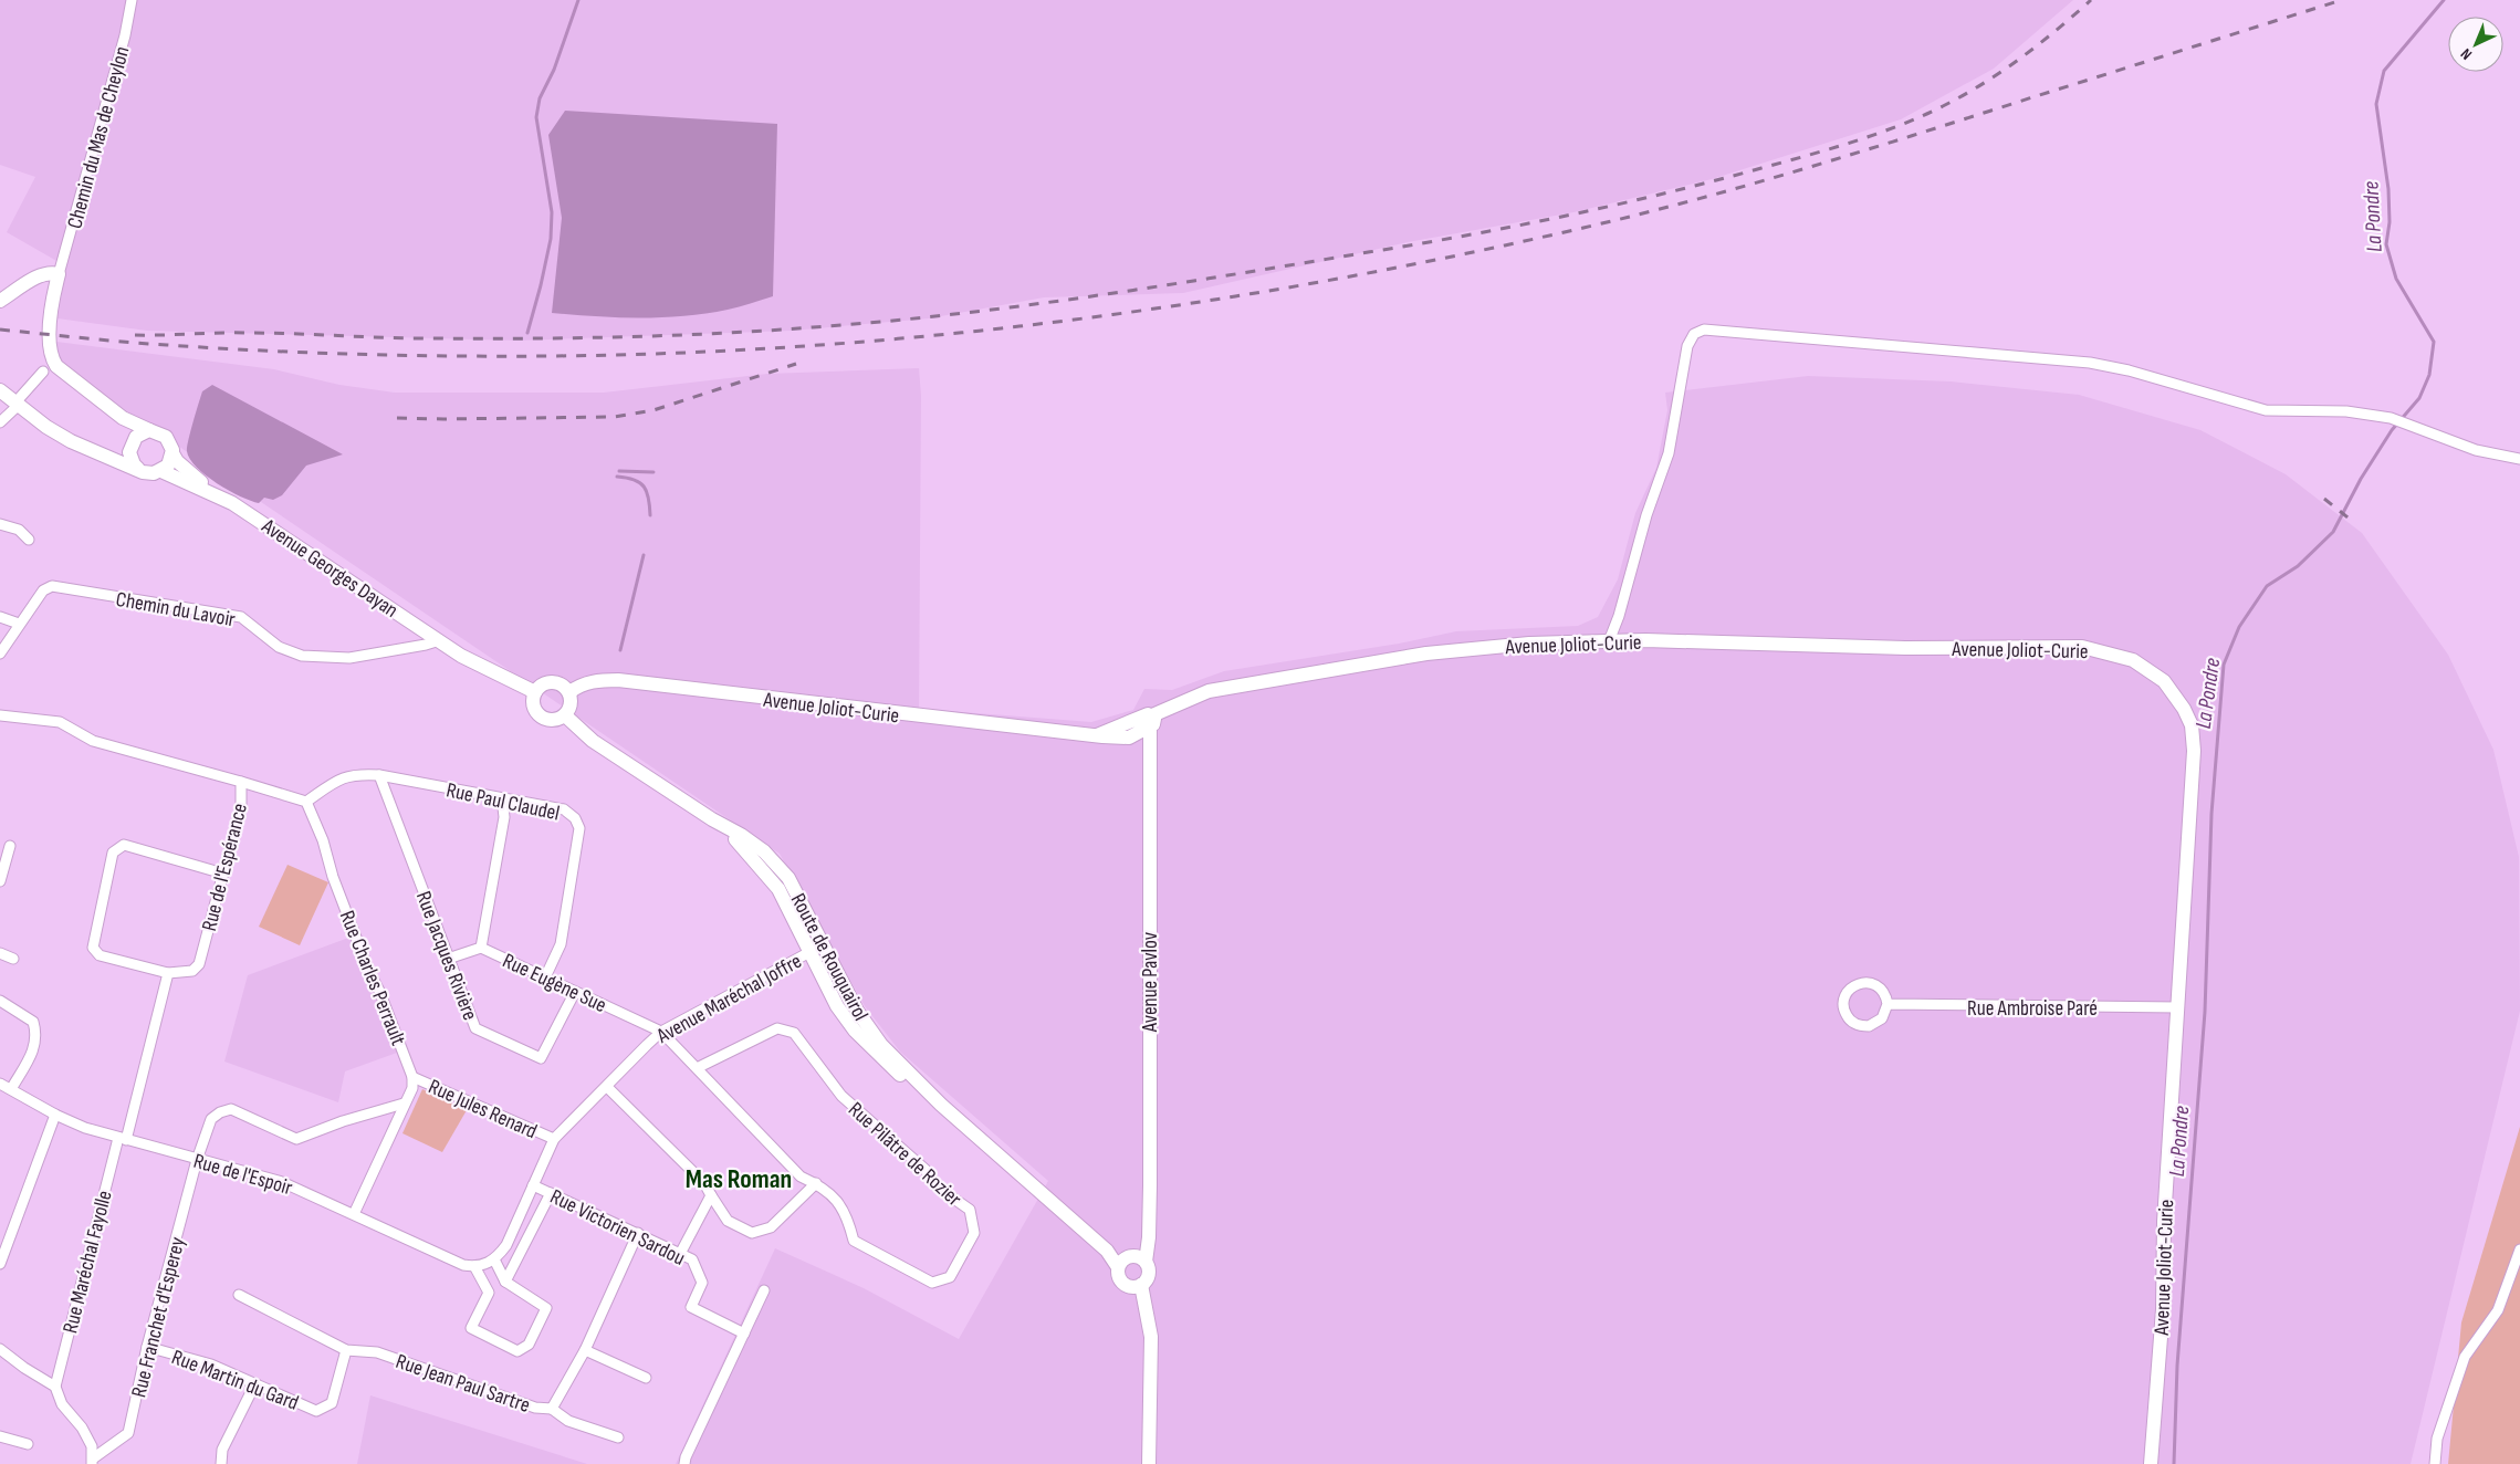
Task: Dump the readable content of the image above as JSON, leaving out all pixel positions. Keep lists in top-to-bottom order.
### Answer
{
  "streets": {
    "street": [
      "Chemin du Mas de Cheylon",
      "Avenue Georges Dayan",
      "Chemin du Lavoir",
      "Avenue Joliot-Curie",
      "Rue Paul Claudel",
      "Rue de l'Espérance",
      "Rue Jacques Rivière",
      "Route de Rouquairol",
      "Rue Charles Perrault",
      "Rue Eugène Sue",
      "Avenue Pavlov",
      "Avenue Maréchal Joffre",
      "Rue Ambroise Paré",
      "Rue Jules Renard",
      "Rue Pilâtre de Rozier",
      "Rue de l'Espoir",
      "Rue Victorien Sardou",
      "Rue Maréchal Fayolle",
      "Rue Franchet d'Esperey",
      "Rue Martin du Gard",
      "Rue Jean Paul Sartre"
    ]
  },
  "crossings": [
    ["Avenue Georges Dayan", "Chemin du Lavoir"],
    ["Avenue Joliot-Curie", "Route de Rouquairol"],
    ["Avenue Joliot-Curie", "Avenue Pavlov"],
    ["Avenue Joliot-Curie", "Rue Ambroise Paré"],
    ["Rue Paul Claudel", "Rue Jacques Rivière"],
    ["Rue Paul Claudel", "Rue Charles Perrault"],
    ["Rue Paul Claudel", "Rue Eugène Sue"],
    ["Rue Jacques Rivière", "Rue Eugène Sue"],
    ["Route de Rouquairol", "Avenue Pavlov"],
    ["Route de Rouquairol", "Avenue Maréchal Joffre"],
    ["Rue Charles Perrault", "Rue Jules Renard"],
    ["Rue Eugène Sue", "Avenue Maréchal Joffre"],
    ["Rue Eugène Sue", "Rue Pilâtre de Rozier"],
    ["Avenue Maréchal Joffre", "Rue Jules Renard"],
    ["Avenue Maréchal Joffre", "Rue Pilâtre de Rozier"],
    ["Avenue Maréchal Joffre", "Rue Victorien Sardou"],
    ["Rue de l'Espoir", "Rue Maréchal Fayolle"],
    ["Rue de l'Espoir", "Rue Franchet d'Esperey"],
    ["Rue Victorien Sardou", "Rue Jean Paul Sartre"],
    ["Rue Franchet d'Esperey", "Rue Martin du Gard"],
    ["Rue Martin du Gard", "Rue Jean Paul Sartre"]
  ],
  "districts": ["Mas Roman"],
  "water": ["La Pondre"],
  "north": "bottom left"
}
